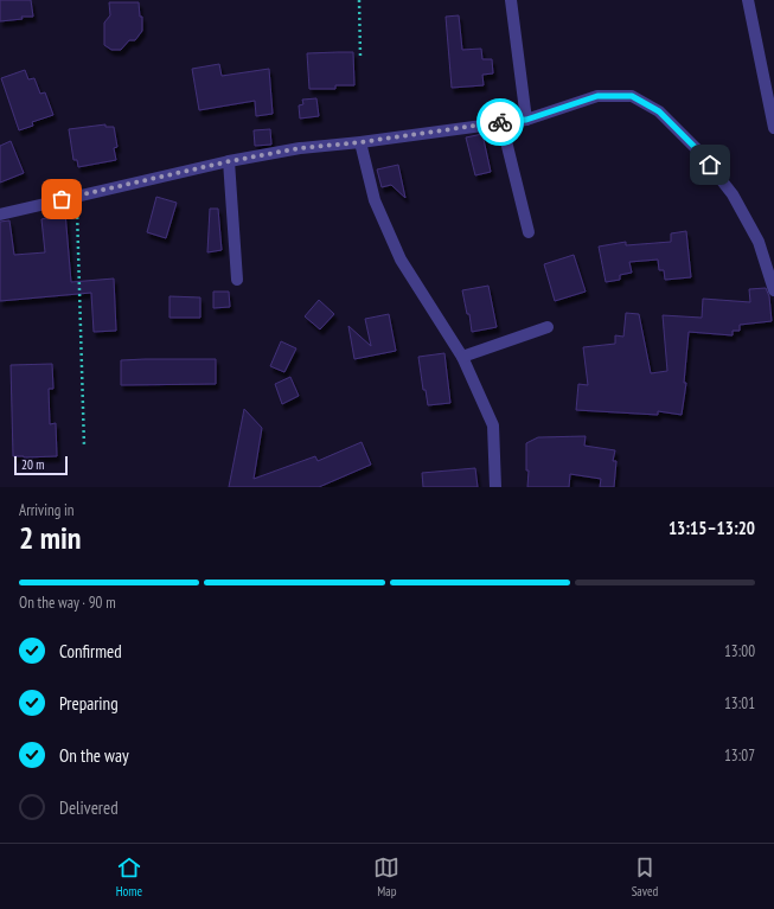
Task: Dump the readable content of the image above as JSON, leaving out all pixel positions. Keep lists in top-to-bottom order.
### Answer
{
  "scale_bar": "20 m",
  "page": {
    "scale": "20 m",
    "heading": ["2 min", "Arriving in", "13:15–13:20"],
    "bar": "On the way · 90 m",
    "list": [
      ["Confirmed", "13:00"],
      ["Preparing", "13:01"],
      ["On the way", "13:07"],
      "Delivered"
    ],
    "tabs": ["Home", "Map", "Saved"]
  }
}
